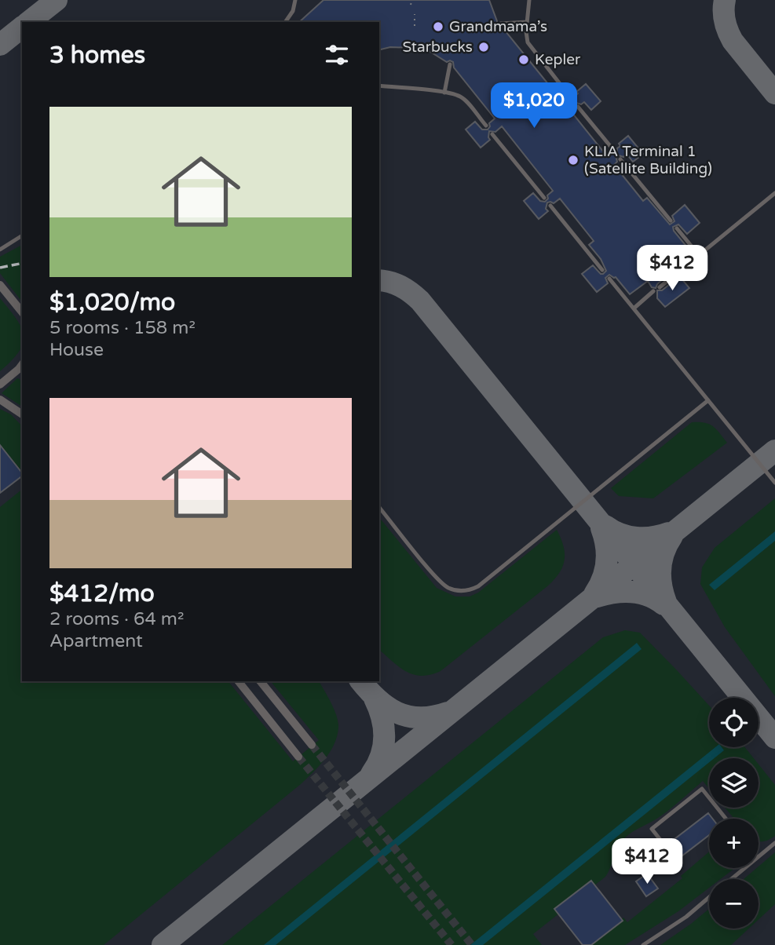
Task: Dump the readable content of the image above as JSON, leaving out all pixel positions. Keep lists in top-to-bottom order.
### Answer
{
  "places": [
    "Grandmama’s",
    "Starbucks",
    "Kepler",
    "KLIA Terminal 1 (Satellite Building)"
  ],
  "page": {
    "heading": "3 homes",
    "price": ["$1,020", "$412", "$412"],
    "list": [
      {
        "name": "$1,020/mo",
        "note": "5 rooms · 158 m² · House"
      },
      {
        "name": "$412/mo",
        "note": "2 rooms · 64 m² · Apartment"
      }
    ],
    "map_buttons": ["+", "−"]
  }
}
